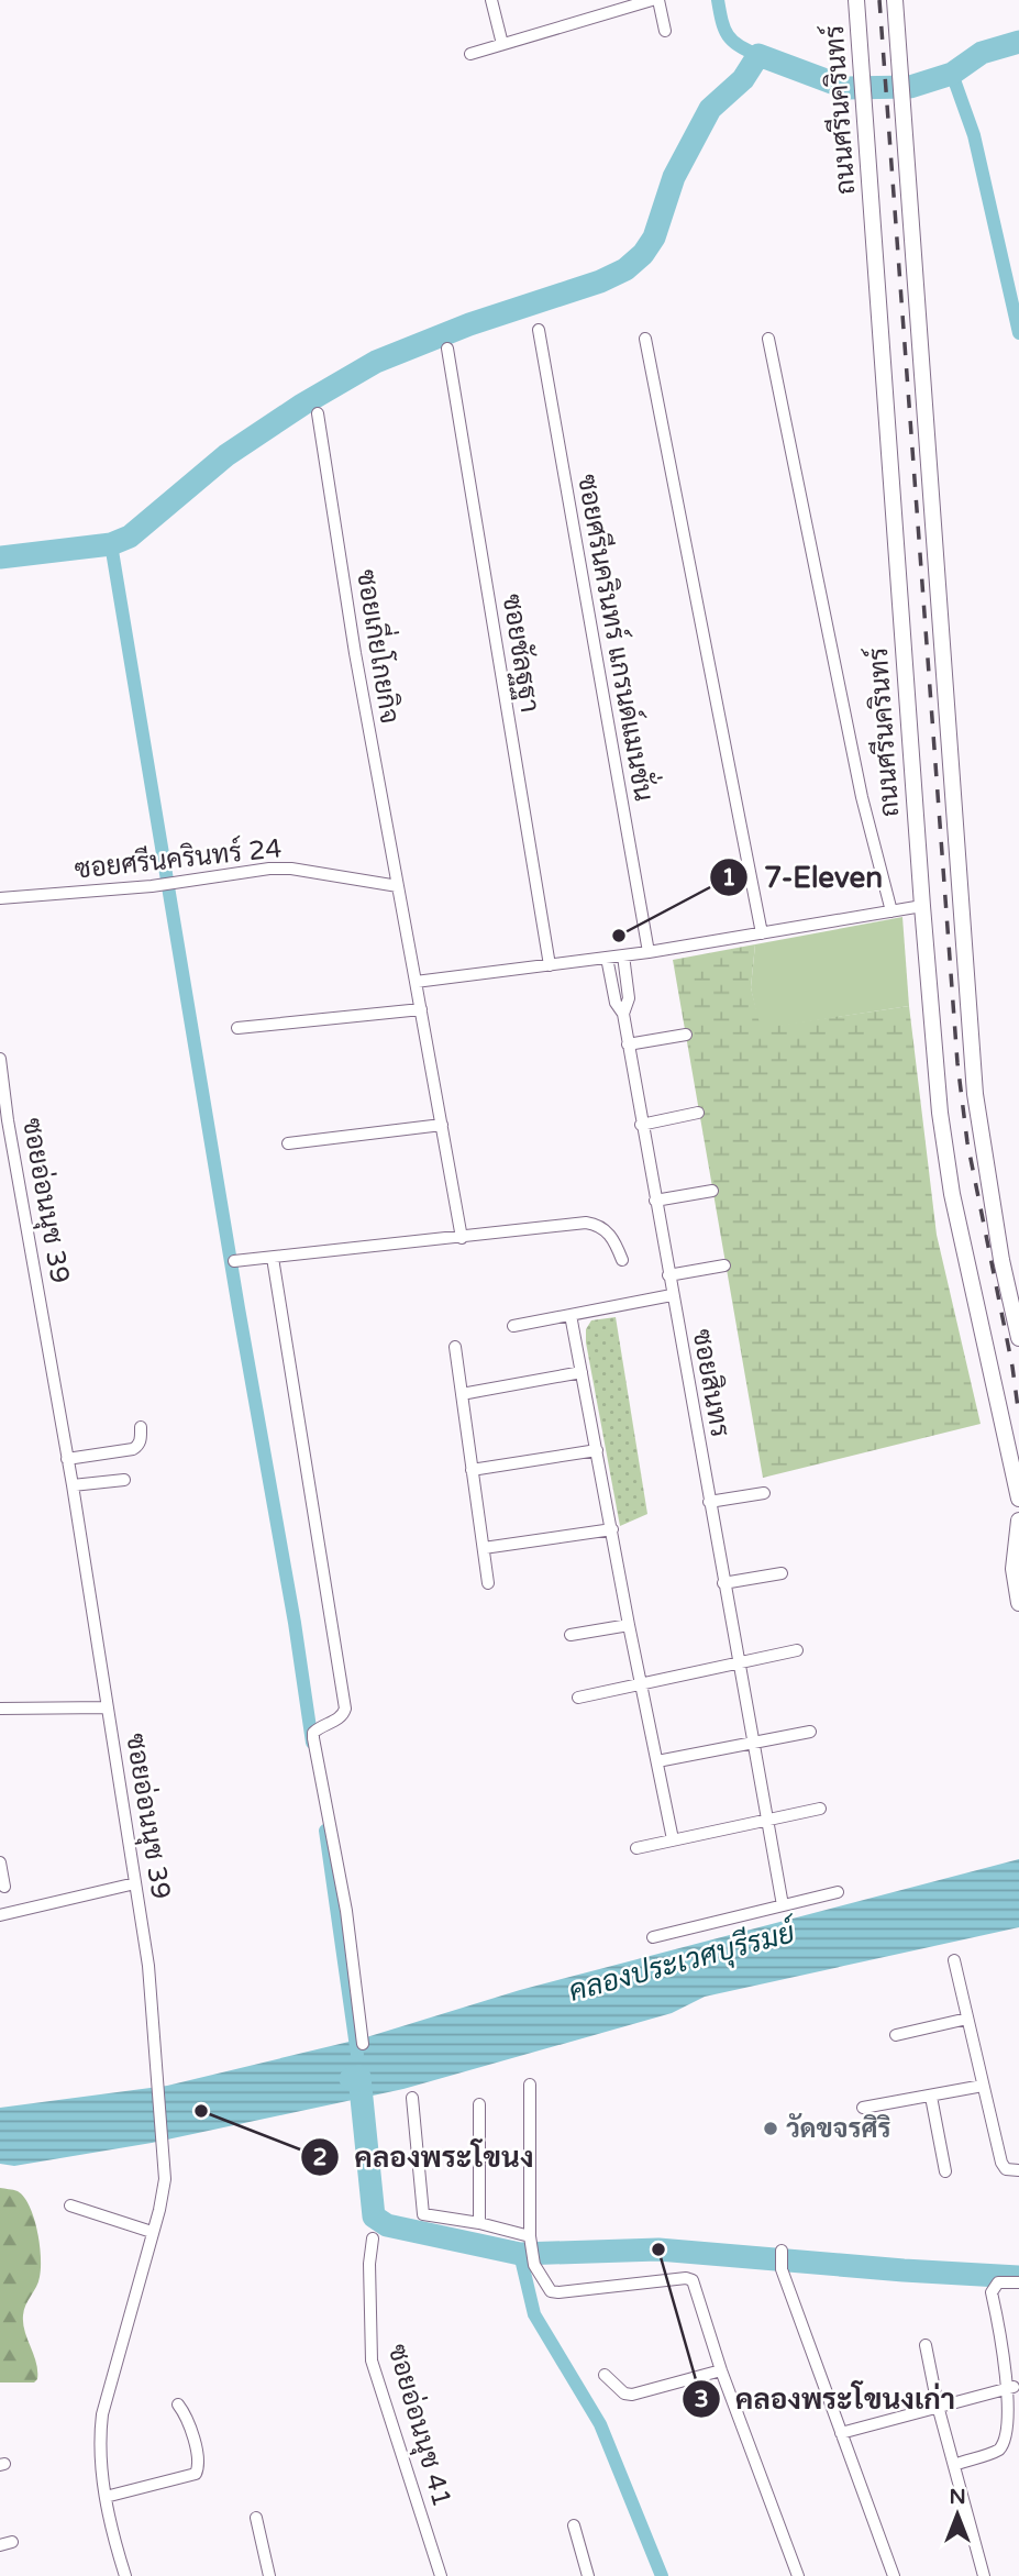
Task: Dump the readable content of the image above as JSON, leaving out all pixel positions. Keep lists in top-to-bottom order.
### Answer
{
  "streets": {
    "main road": ["ถนนศรีนครินทร์"],
    "street": [
      "ซอยศรีนครินทร์ แกรนด์แมนชั่น",
      "ซอยเกี่ยโกยกิจ",
      "ซอยชัลฐฐา",
      "ซอยศรีนครินทร์ 24",
      "ซอยอ่อนนุช 39",
      "ซอยสินทร",
      "ซอยอ่อนนุช 41"
    ]
  },
  "crossings": [
    ["ซอยเกี่ยโกยกิจ", "ซอยศรีนครินทร์ 24"]
  ],
  "water": ["คลองประเวศบุรีรมย์"],
  "places": [
    "7-Eleven",
    "คลองพระโขนง",
    "วัดขจรศิริ",
    "คลองพระโขนงเก่า"
  ],
  "north": "top"
}
